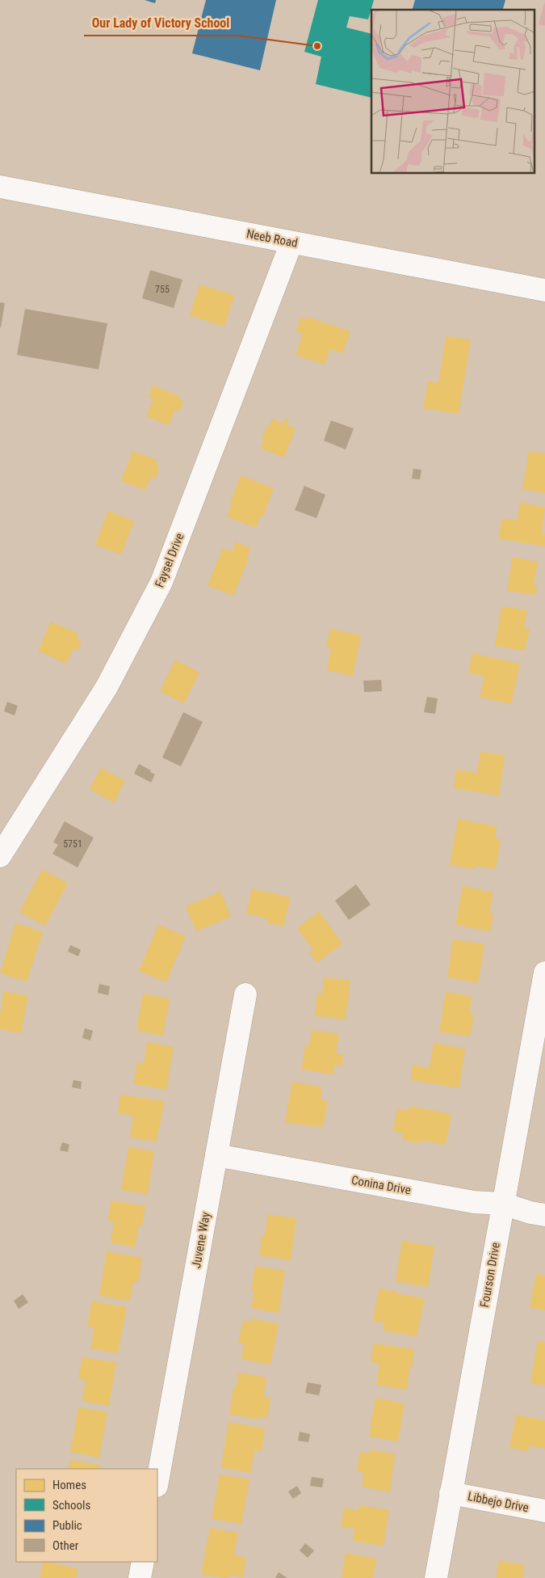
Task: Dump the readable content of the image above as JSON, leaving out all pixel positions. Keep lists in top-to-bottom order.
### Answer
{
  "streets": {
    "street": [
      "Neeb Road",
      "Faysel Drive",
      "Conina Drive",
      "Juvene Way",
      "Fourson Drive",
      "Libbejo Drive"
    ]
  },
  "crossings": [
    ["Neeb Road", "Faysel Drive"],
    ["Conina Drive", "Juvene Way"],
    ["Conina Drive", "Fourson Drive"],
    ["Fourson Drive", "Libbejo Drive"]
  ],
  "places": ["Our Lady of Victory School"],
  "house_numbers": ["755", "5751"],
  "legend": [
    "Homes",
    "Schools",
    "Public",
    "Other"
  ]
}
